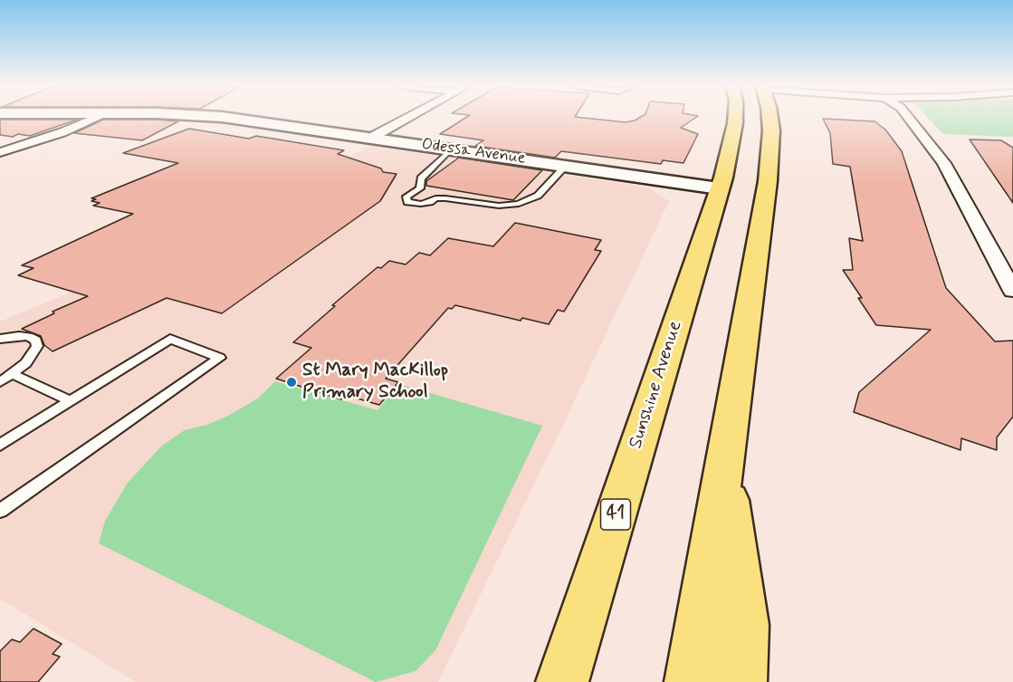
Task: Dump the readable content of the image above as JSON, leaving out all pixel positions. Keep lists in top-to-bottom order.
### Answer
{
  "streets": {
    "main road": ["Sunshine Avenue", "41"],
    "street": ["Odessa Avenue"]
  },
  "crossings": [
    ["Odessa Avenue", "Sunshine Avenue"]
  ],
  "places": ["St Mary MacKillop Primary School"]
}
